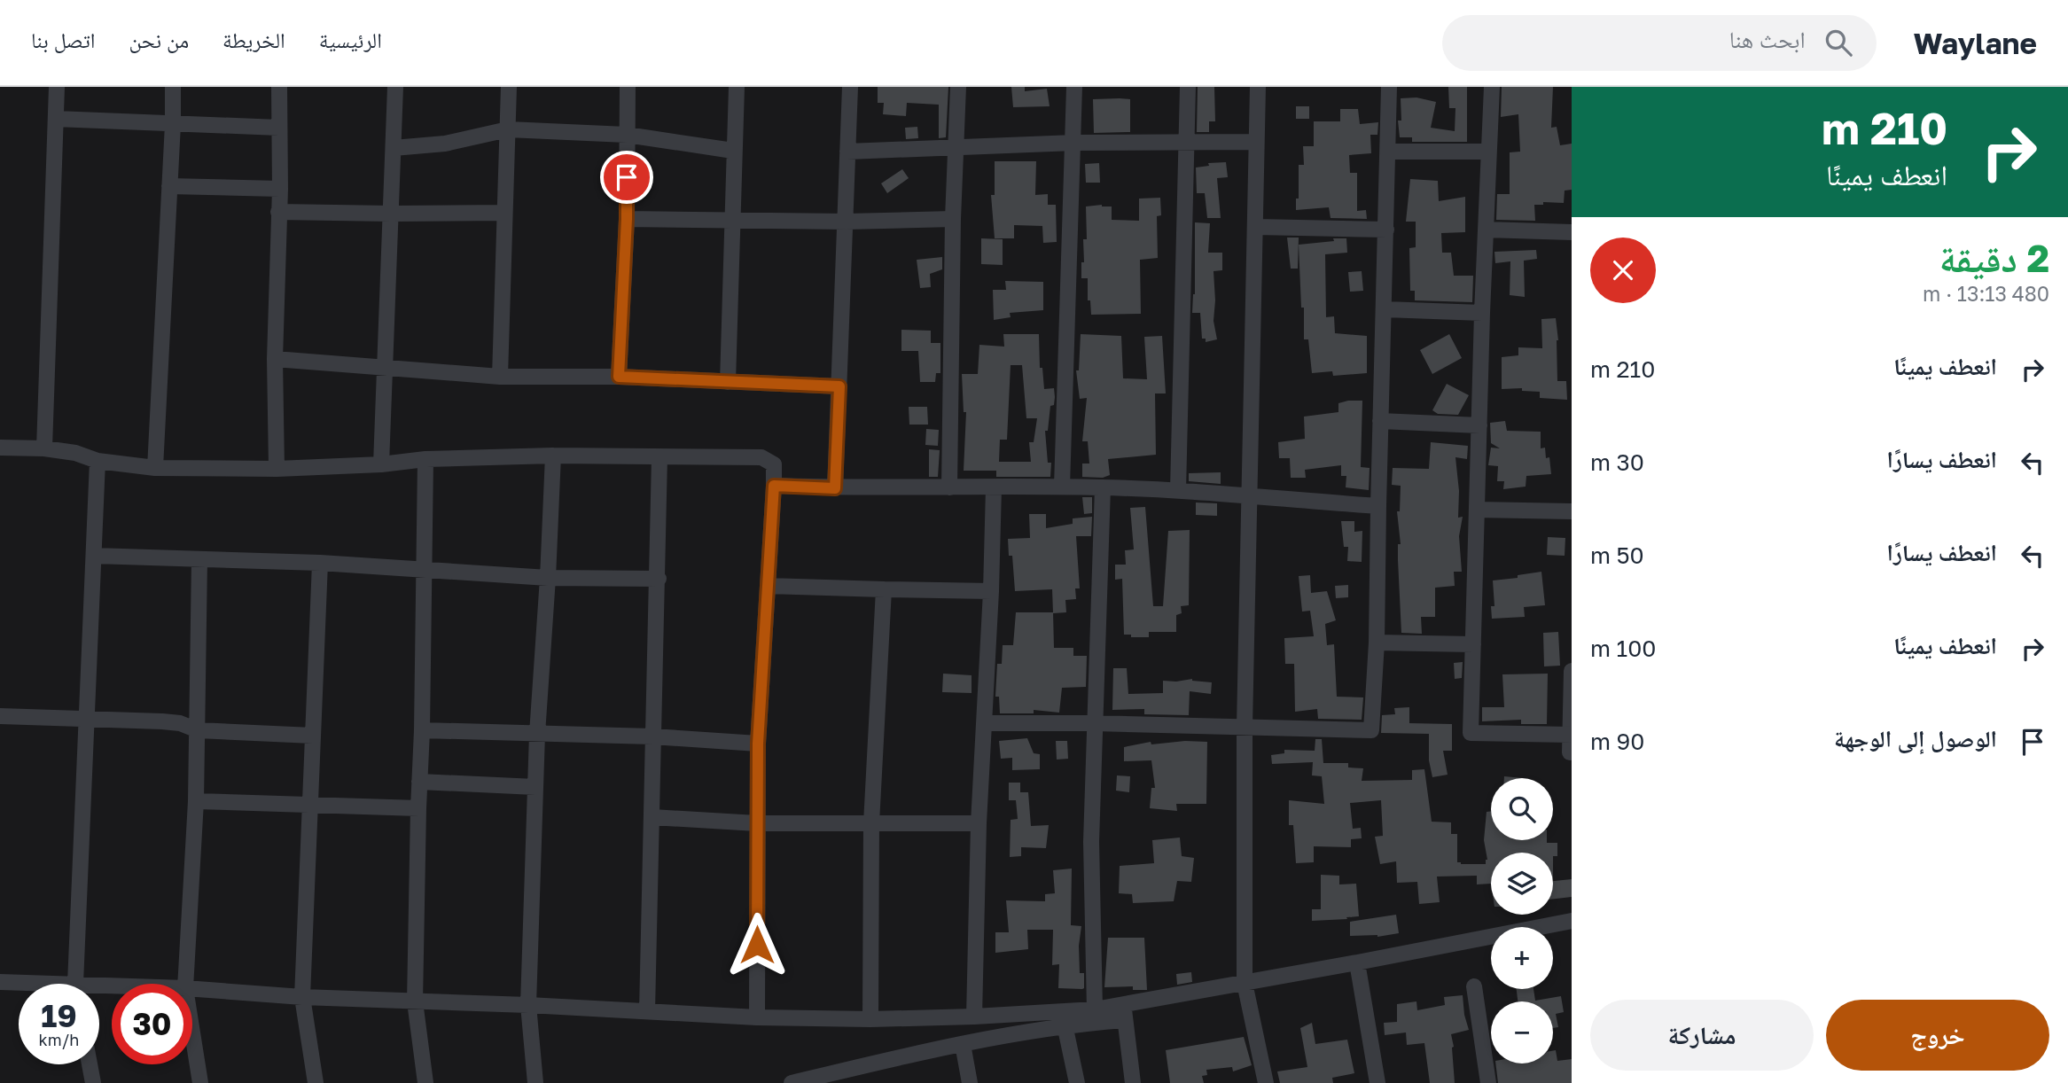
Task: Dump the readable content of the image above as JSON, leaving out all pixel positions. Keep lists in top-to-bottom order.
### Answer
{
  "page": {
    "header": "Waylane",
    "search": "ابحث هنا",
    "nav": [
      "الرئيسية",
      "الخريطة",
      "من نحن",
      "اتصل بنا"
    ],
    "turn": ["210 m", "انعطف يمينًا"],
    "heading": ["2 دقيقة", "480 m · 13:13"],
    "list": [
      {
        "name": "انعطف يمينًا",
        "value": "210 m"
      },
      {
        "name": "انعطف يسارًا",
        "value": "30 m"
      },
      {
        "name": "انعطف يسارًا",
        "value": "50 m"
      },
      {
        "name": "انعطف يمينًا",
        "value": "100 m"
      },
      {
        "name": "الوصول إلى الوجهة",
        "value": "90 m"
      }
    ],
    "map_buttons": ["+", "−"],
    "speed": "19 km/h",
    "limit": "30",
    "buttons": ["خروج", "مشاركة"]
  }
}
